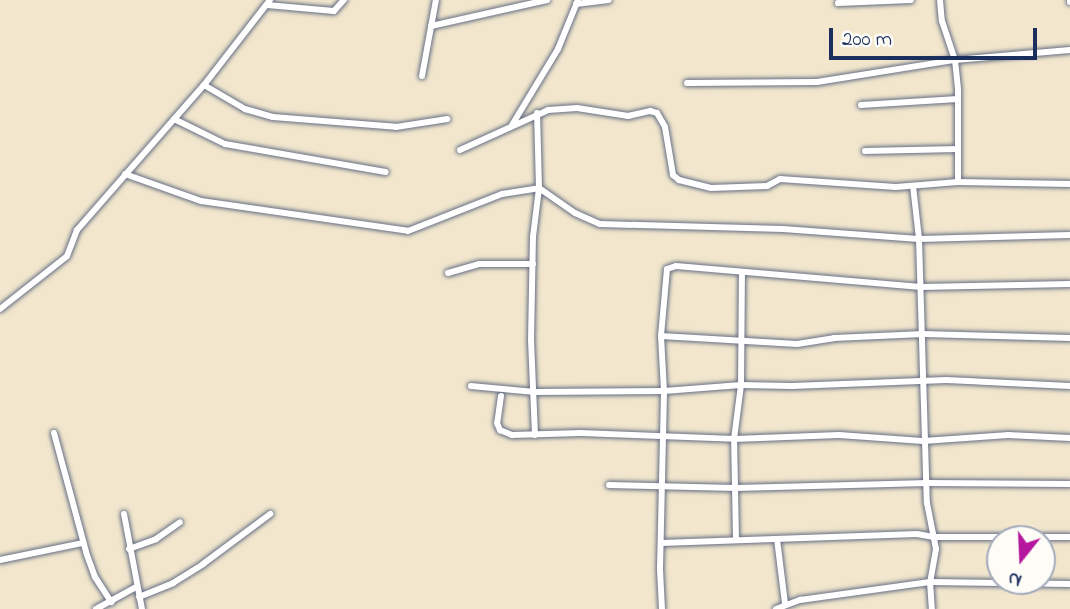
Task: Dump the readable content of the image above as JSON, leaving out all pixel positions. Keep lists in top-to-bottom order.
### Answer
{
  "scale_bar": "200 m",
  "north": "bottom"
}
